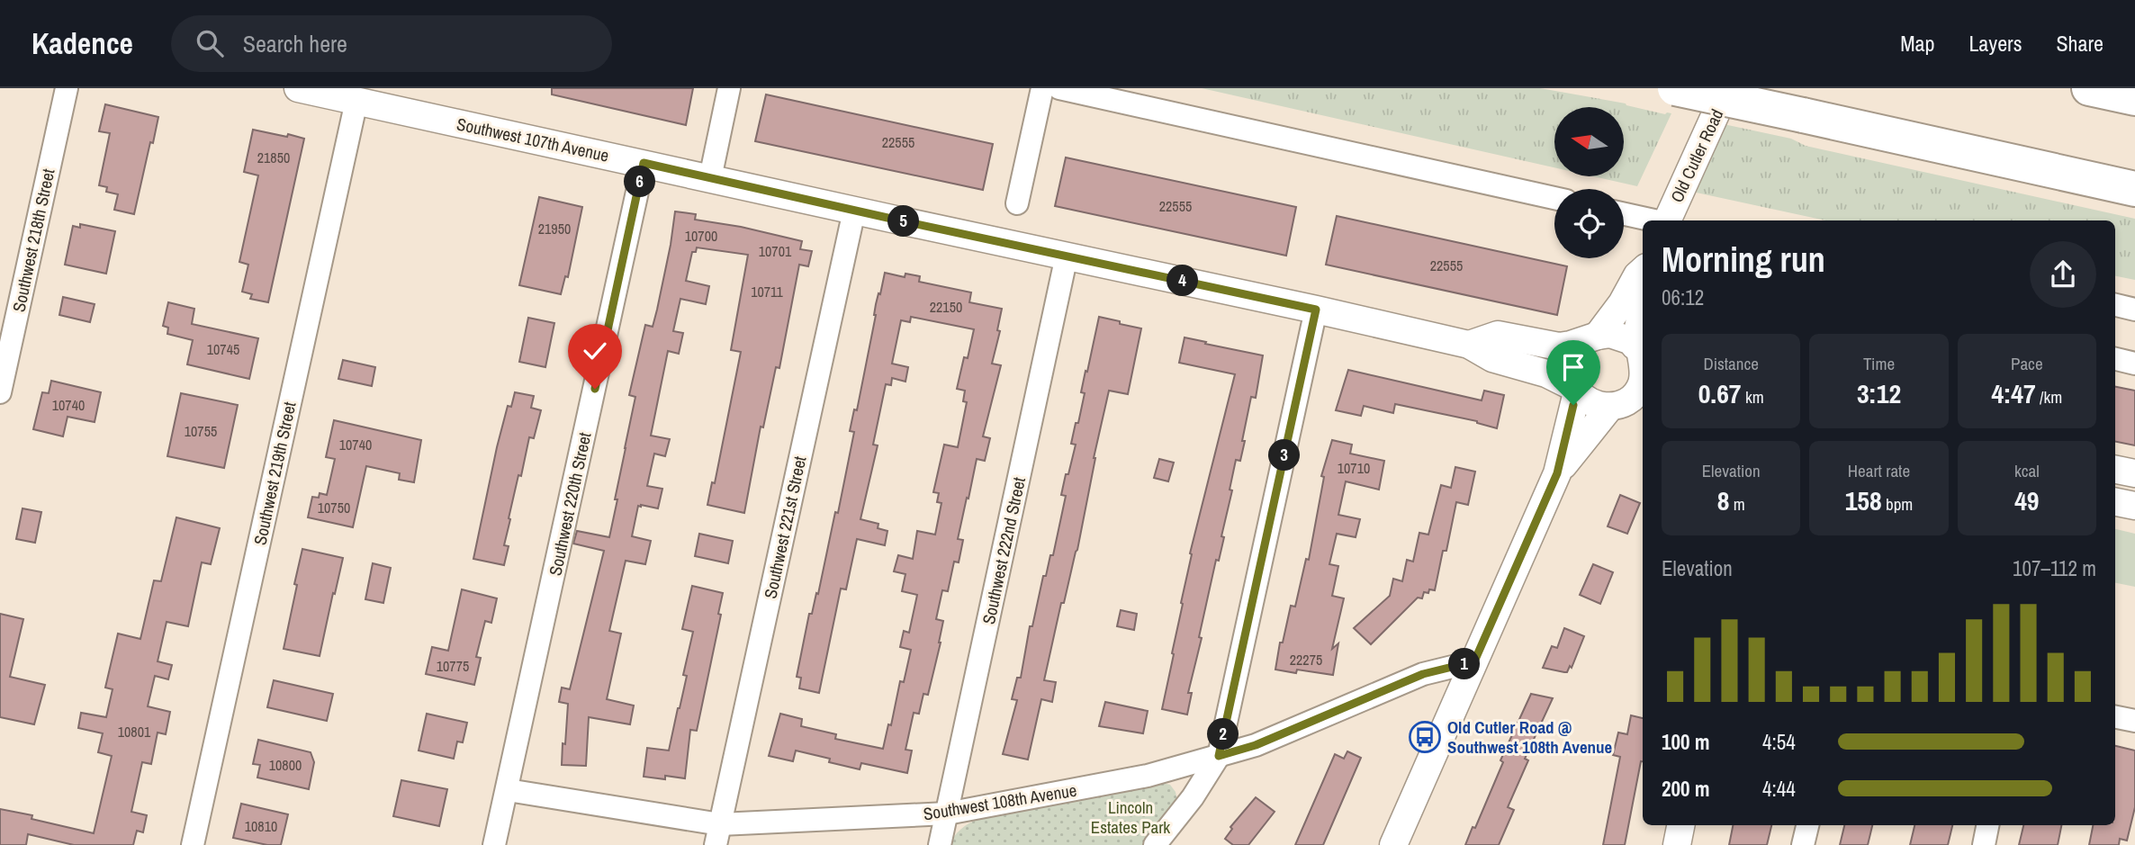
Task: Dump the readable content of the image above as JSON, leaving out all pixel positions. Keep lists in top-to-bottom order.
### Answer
{
  "streets": {
    "street": [
      "Southwest 107th Avenue",
      "Old Cutler Road",
      "Southwest 218th Street",
      "Southwest 219th Street",
      "Southwest 220th Street",
      "Southwest 221st Street",
      "Southwest 222nd Street",
      "Southwest 108th Avenue"
    ]
  },
  "crossings": [
    ["Southwest 107th Avenue", "Southwest 219th Street"],
    ["Southwest 107th Avenue", "Southwest 220th Street"],
    ["Southwest 107th Avenue", "Southwest 221st Street"],
    ["Southwest 107th Avenue", "Southwest 222nd Street"],
    ["Southwest 220th Street", "Southwest 108th Avenue"],
    ["Southwest 221st Street", "Southwest 108th Avenue"],
    ["Southwest 222nd Street", "Southwest 108th Avenue"]
  ],
  "parks": ["Lincoln Estates Park"],
  "places": {
    "bus stop": ["Old Cutler Road @ Southwest 108th Avenue"]
  },
  "house_numbers": [
    "22555",
    "21850",
    "22555",
    "21950",
    "10700",
    "10701",
    "22555",
    "10711",
    "22150",
    "10745",
    "10740",
    "10755",
    "10740",
    "10710",
    "10750",
    "22275",
    "10775",
    "10801",
    "10800",
    "10810"
  ],
  "north": "left",
  "page": {
    "header": "Kadence",
    "search": "Search here",
    "nav": ["Map", "Layers", "Share"],
    "pins": [
      "6",
      "5",
      "4",
      "3",
      "1",
      "2"
    ],
    "heading": ["Morning run", "06:12"],
    "stats": [
      ["Distance", "0.67 km"],
      ["Time", "3:12"],
      ["Pace", "4:47 /km"],
      ["Elevation", "8 m"],
      ["Heart rate", "158 bpm"],
      ["kcal", "49"]
    ],
    "chart": ["Elevation", "107–112 m"],
    "list": [
      {
        "name": "100 m",
        "note": "4:54"
      },
      {
        "name": "200 m",
        "note": "4:44"
      }
    ]
  }
}
